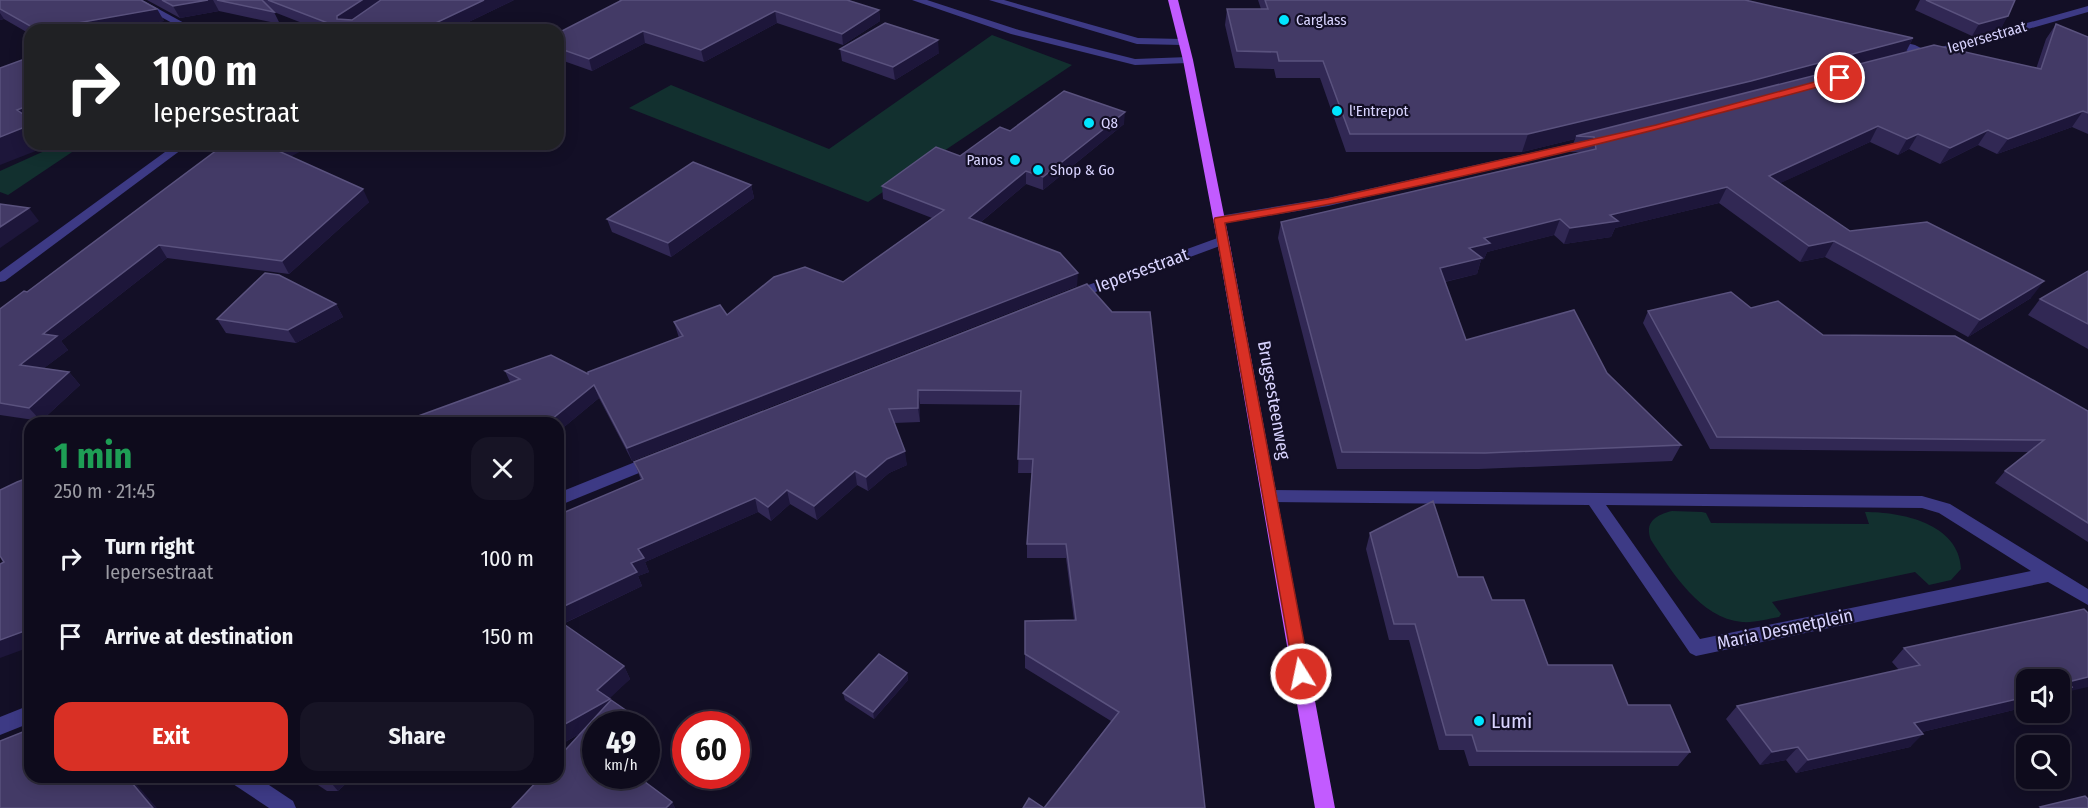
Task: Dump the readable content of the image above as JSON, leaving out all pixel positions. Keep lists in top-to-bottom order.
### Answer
{
  "streets": {
    "main road": ["Brugsesteenweg"],
    "street": ["Iepersestraat", "Maria Desmetplein"]
  },
  "crossings": [
    ["Iepersestraat", "Brugsesteenweg"]
  ],
  "places": [
    "Carglass",
    "l'Entrepot",
    "Q8",
    "Panos",
    "Shop & Go",
    "Lumi"
  ],
  "page": {
    "turn": ["100 m", "Iepersestraat"],
    "heading": ["1 min", "250 m · 21:45"],
    "list": [
      {
        "name": "Turn right",
        "note": "Iepersestraat",
        "value": "100 m"
      },
      {
        "name": "Arrive at destination",
        "value": "150 m"
      }
    ],
    "buttons": ["Exit", "Share"],
    "speed": "49 km/h",
    "limit": "60"
  }
}
